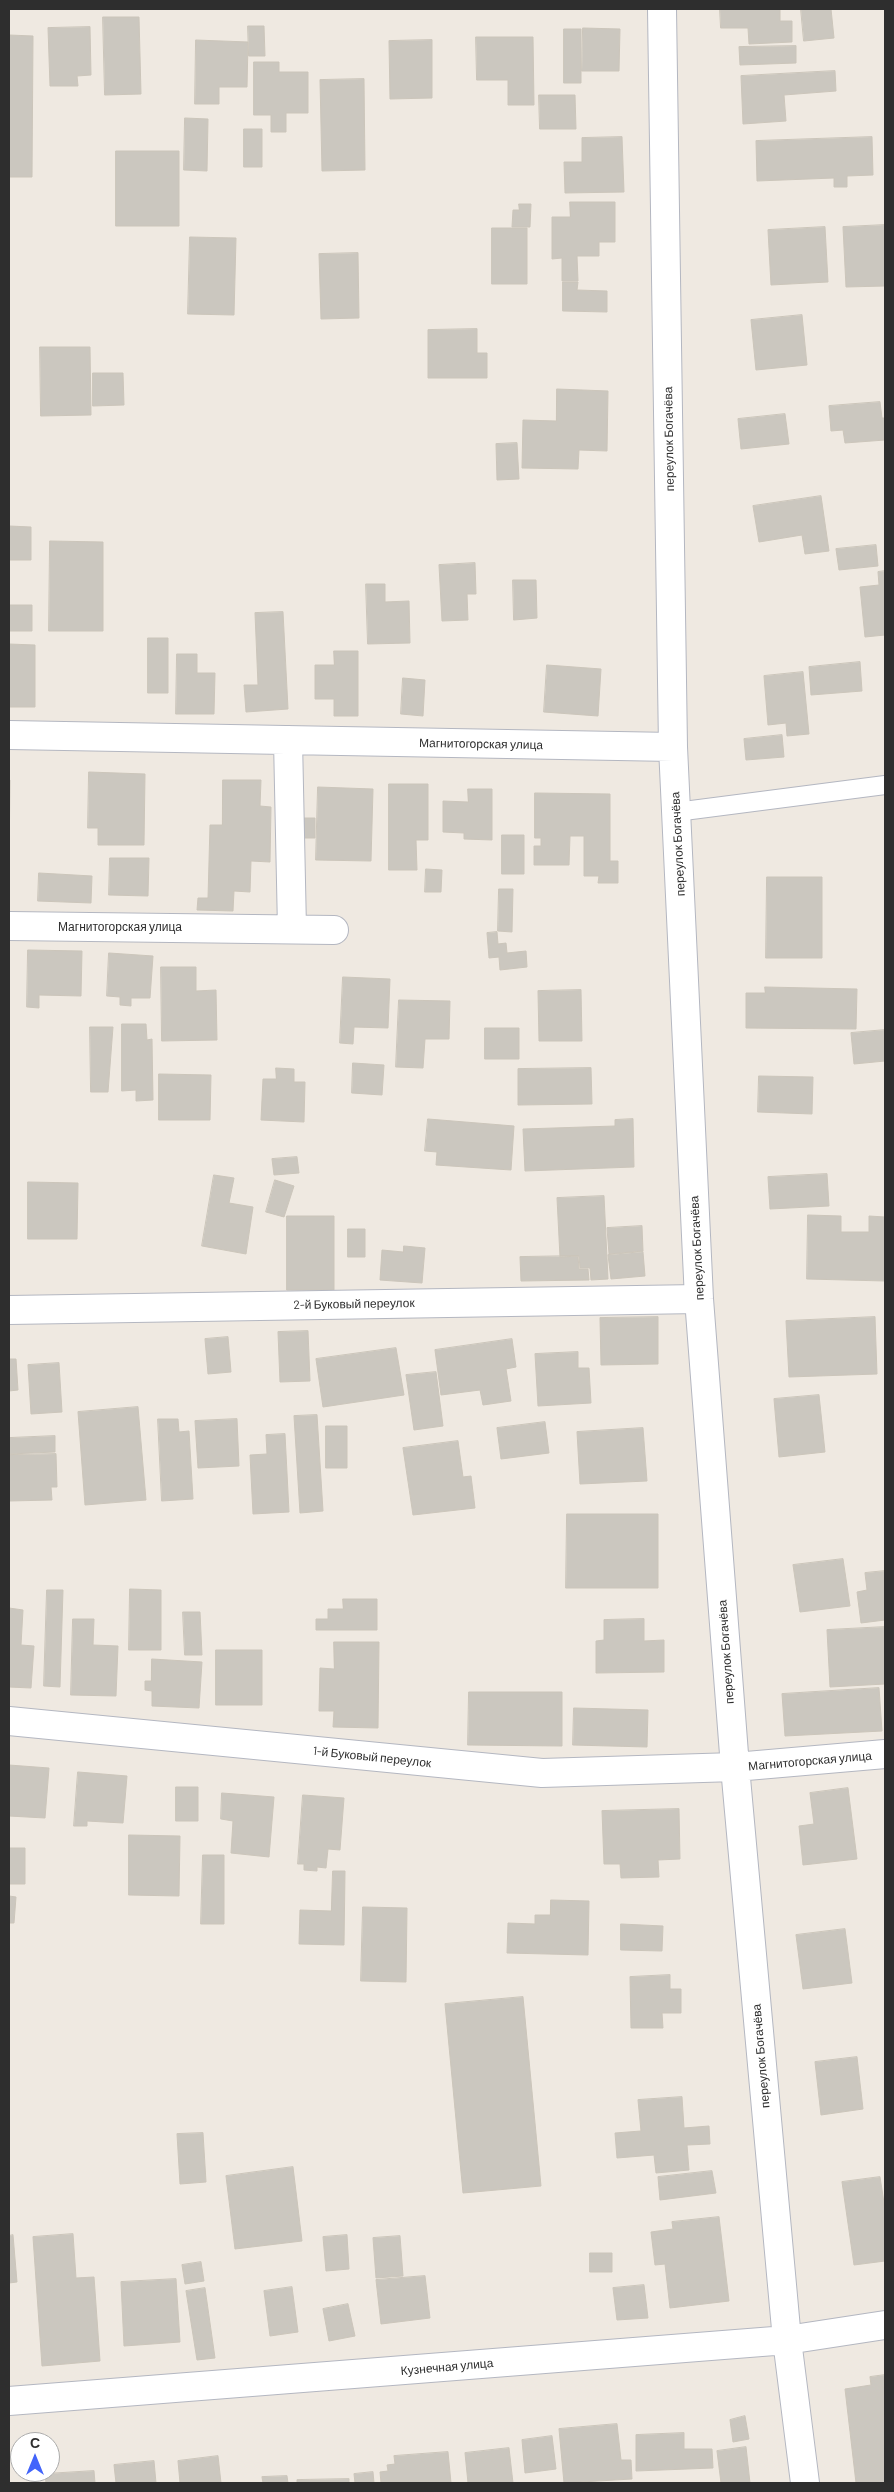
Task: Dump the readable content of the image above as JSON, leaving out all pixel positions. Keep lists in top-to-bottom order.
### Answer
{
  "streets": {
    "street": [
      "переулок Богачёва",
      "Магнитогорская улица",
      "2-й Буковый переулок",
      "1-й Буковый переулок",
      "Кузнечная улица"
    ]
  },
  "crossings": [
    ["переулок Богачёва", "Магнитогорская улица"],
    ["переулок Богачёва", "2-й Буковый переулок"],
    ["переулок Богачёва", "1-й Буковый переулок"],
    ["переулок Богачёва", "Кузнечная улица"],
    ["Магнитогорская улица", "1-й Буковый переулок"]
  ],
  "north": "top"
}
